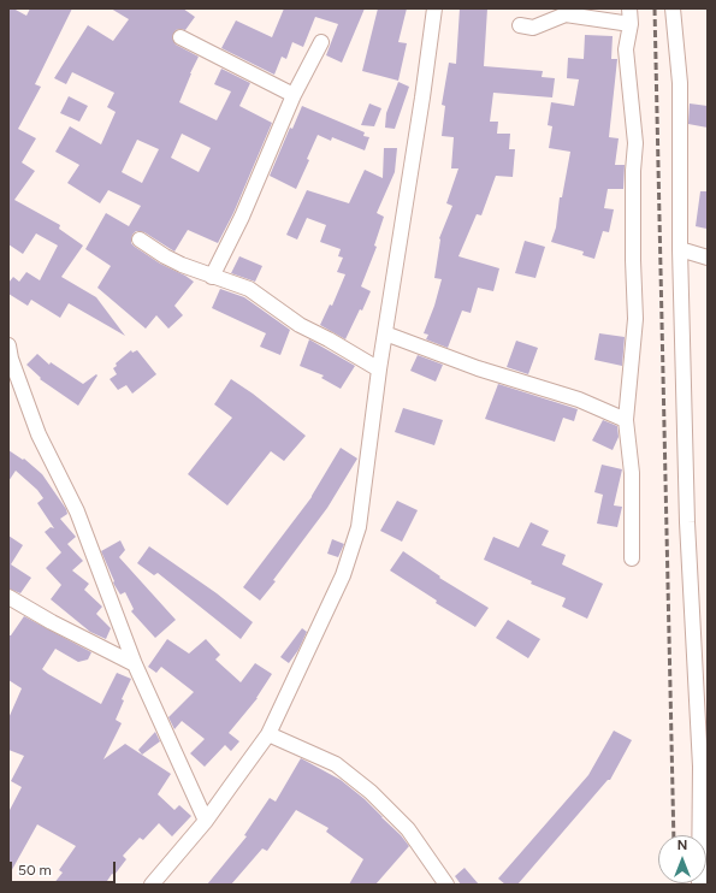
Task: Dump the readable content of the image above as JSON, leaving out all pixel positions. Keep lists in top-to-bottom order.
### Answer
{
  "scale_bar": "50 m",
  "north": "top"
}
